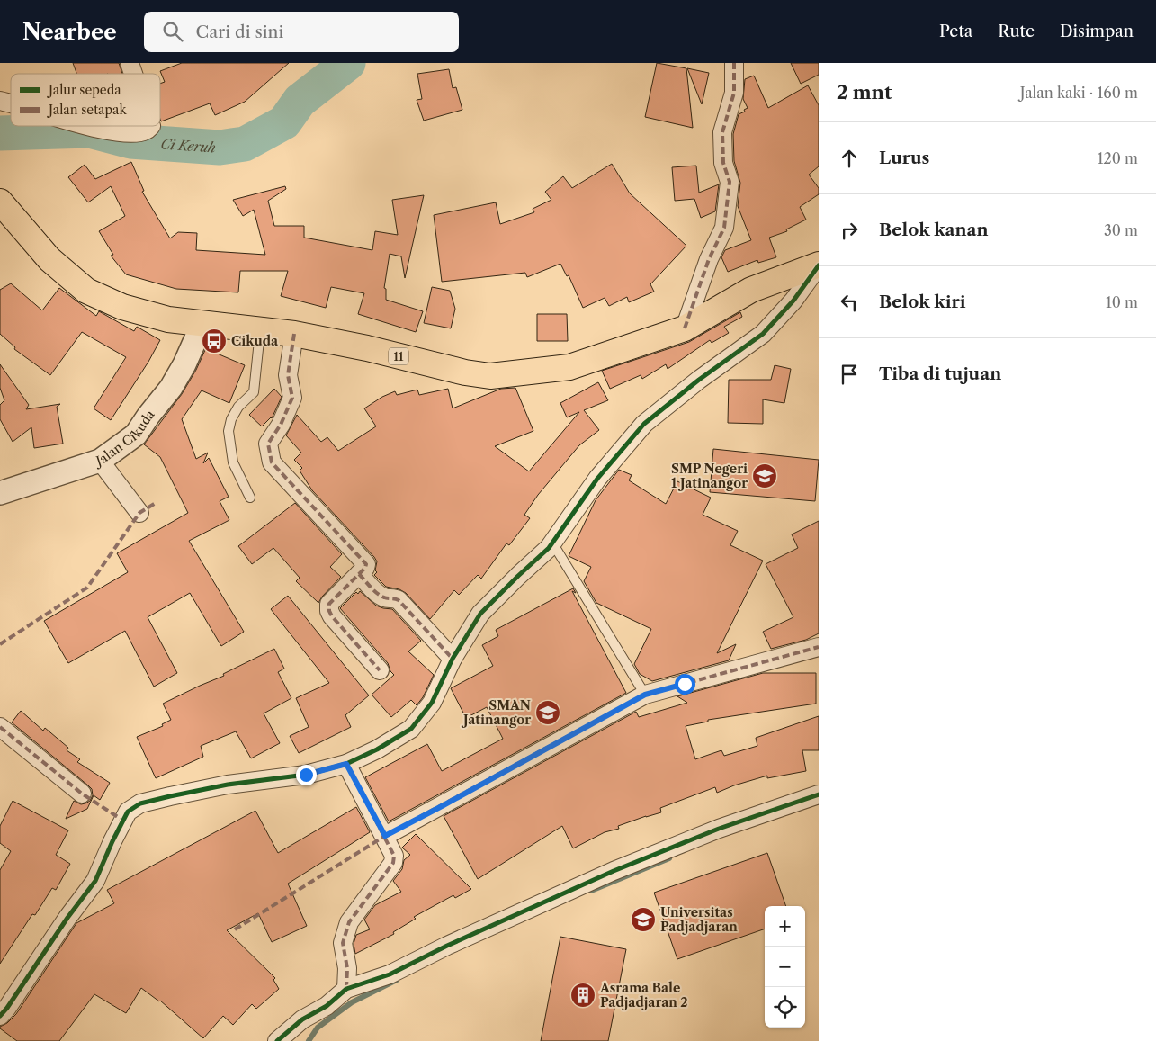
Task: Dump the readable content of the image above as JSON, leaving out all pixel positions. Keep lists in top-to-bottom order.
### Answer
{
  "streets": {
    "highway": ["11"],
    "street": ["Jalan Cikuda"]
  },
  "crossings": [
    ["11", "Jalan Cikuda"]
  ],
  "water": ["Ci Keruh"],
  "places": {
    "bus stop": ["Cikuda"],
    "school or university": ["SMP Negeri 1 Jatinangor", "SMAN Jatinangor", "Universitas Padjadjaran"],
    "building": ["Asrama Bale Padjadjaran 2"]
  },
  "legend": ["Jalur sepeda", "Jalan setapak"],
  "page": {
    "header": "Nearbee",
    "search": "Cari di sini",
    "nav": ["Peta", "Rute", "Disimpan"],
    "heading": ["2 mnt", "Jalan kaki · 160 m"],
    "list": [
      ["Lurus", "120 m"],
      ["Belok kanan", "30 m"],
      ["Belok kiri", "10 m"],
      "Tiba di tujuan"
    ],
    "map_buttons": ["+", "−"]
  }
}
